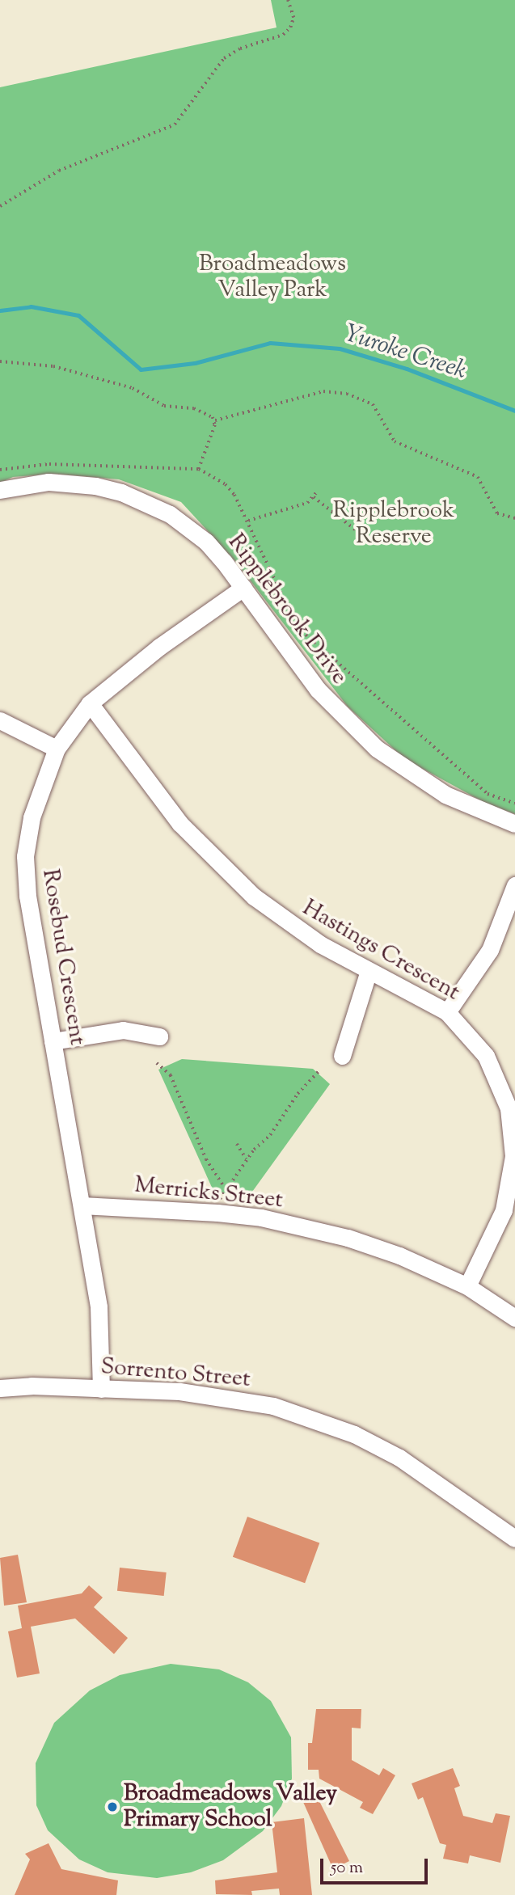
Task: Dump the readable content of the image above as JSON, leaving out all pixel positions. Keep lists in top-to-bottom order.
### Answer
{
  "streets": {
    "street": [
      "Ripplebrook Drive",
      "Hastings Crescent",
      "Rosebud Crescent",
      "Merricks Street",
      "Sorrento Street"
    ]
  },
  "crossings": [
    ["Ripplebrook Drive", "Rosebud Crescent"],
    ["Hastings Crescent", "Rosebud Crescent"],
    ["Hastings Crescent", "Merricks Street"],
    ["Rosebud Crescent", "Merricks Street"],
    ["Rosebud Crescent", "Sorrento Street"]
  ],
  "water": ["Yuroke Creek"],
  "parks": ["Broadmeadows Valley Park", "Ripplebrook Reserve"],
  "places": ["Broadmeadows Valley Primary School"],
  "scale_bar": "50 m"
}
